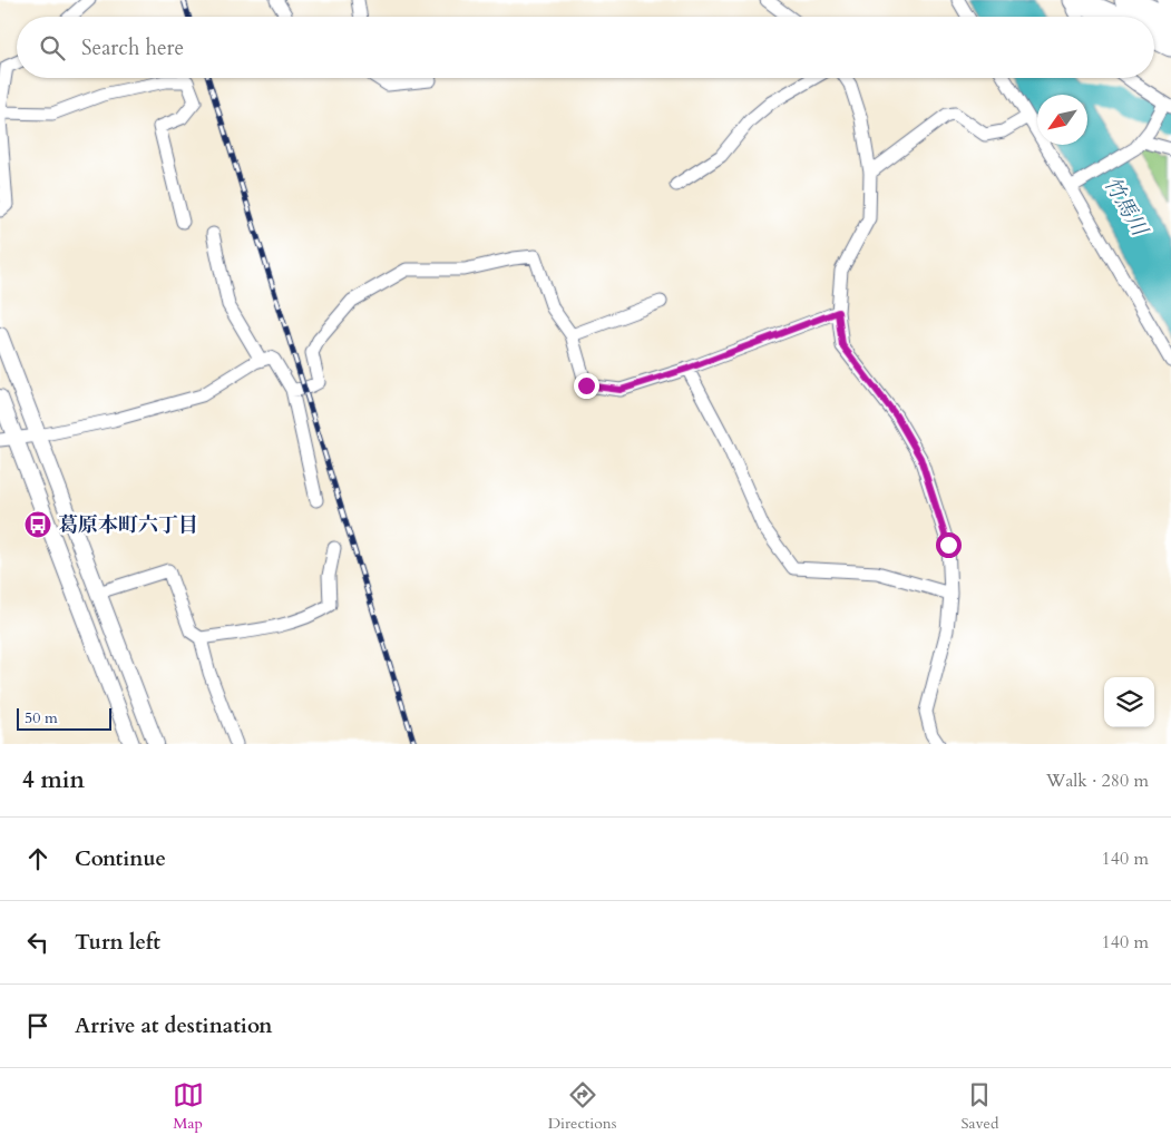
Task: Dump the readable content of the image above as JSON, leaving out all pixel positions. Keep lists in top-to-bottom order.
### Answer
{
  "water": ["竹馬川"],
  "places": {
    "bus stop": ["葛原本町六丁目"]
  },
  "scale_bar": "50 m",
  "north": "bottom left",
  "page": {
    "search": "Search here",
    "scale": "50 m",
    "heading": ["4 min", "Walk · 280 m"],
    "list": [
      ["Continue", "140 m"],
      ["Turn left", "140 m"],
      "Arrive at destination"
    ],
    "nav": ["Map", "Directions", "Saved"]
  }
}
